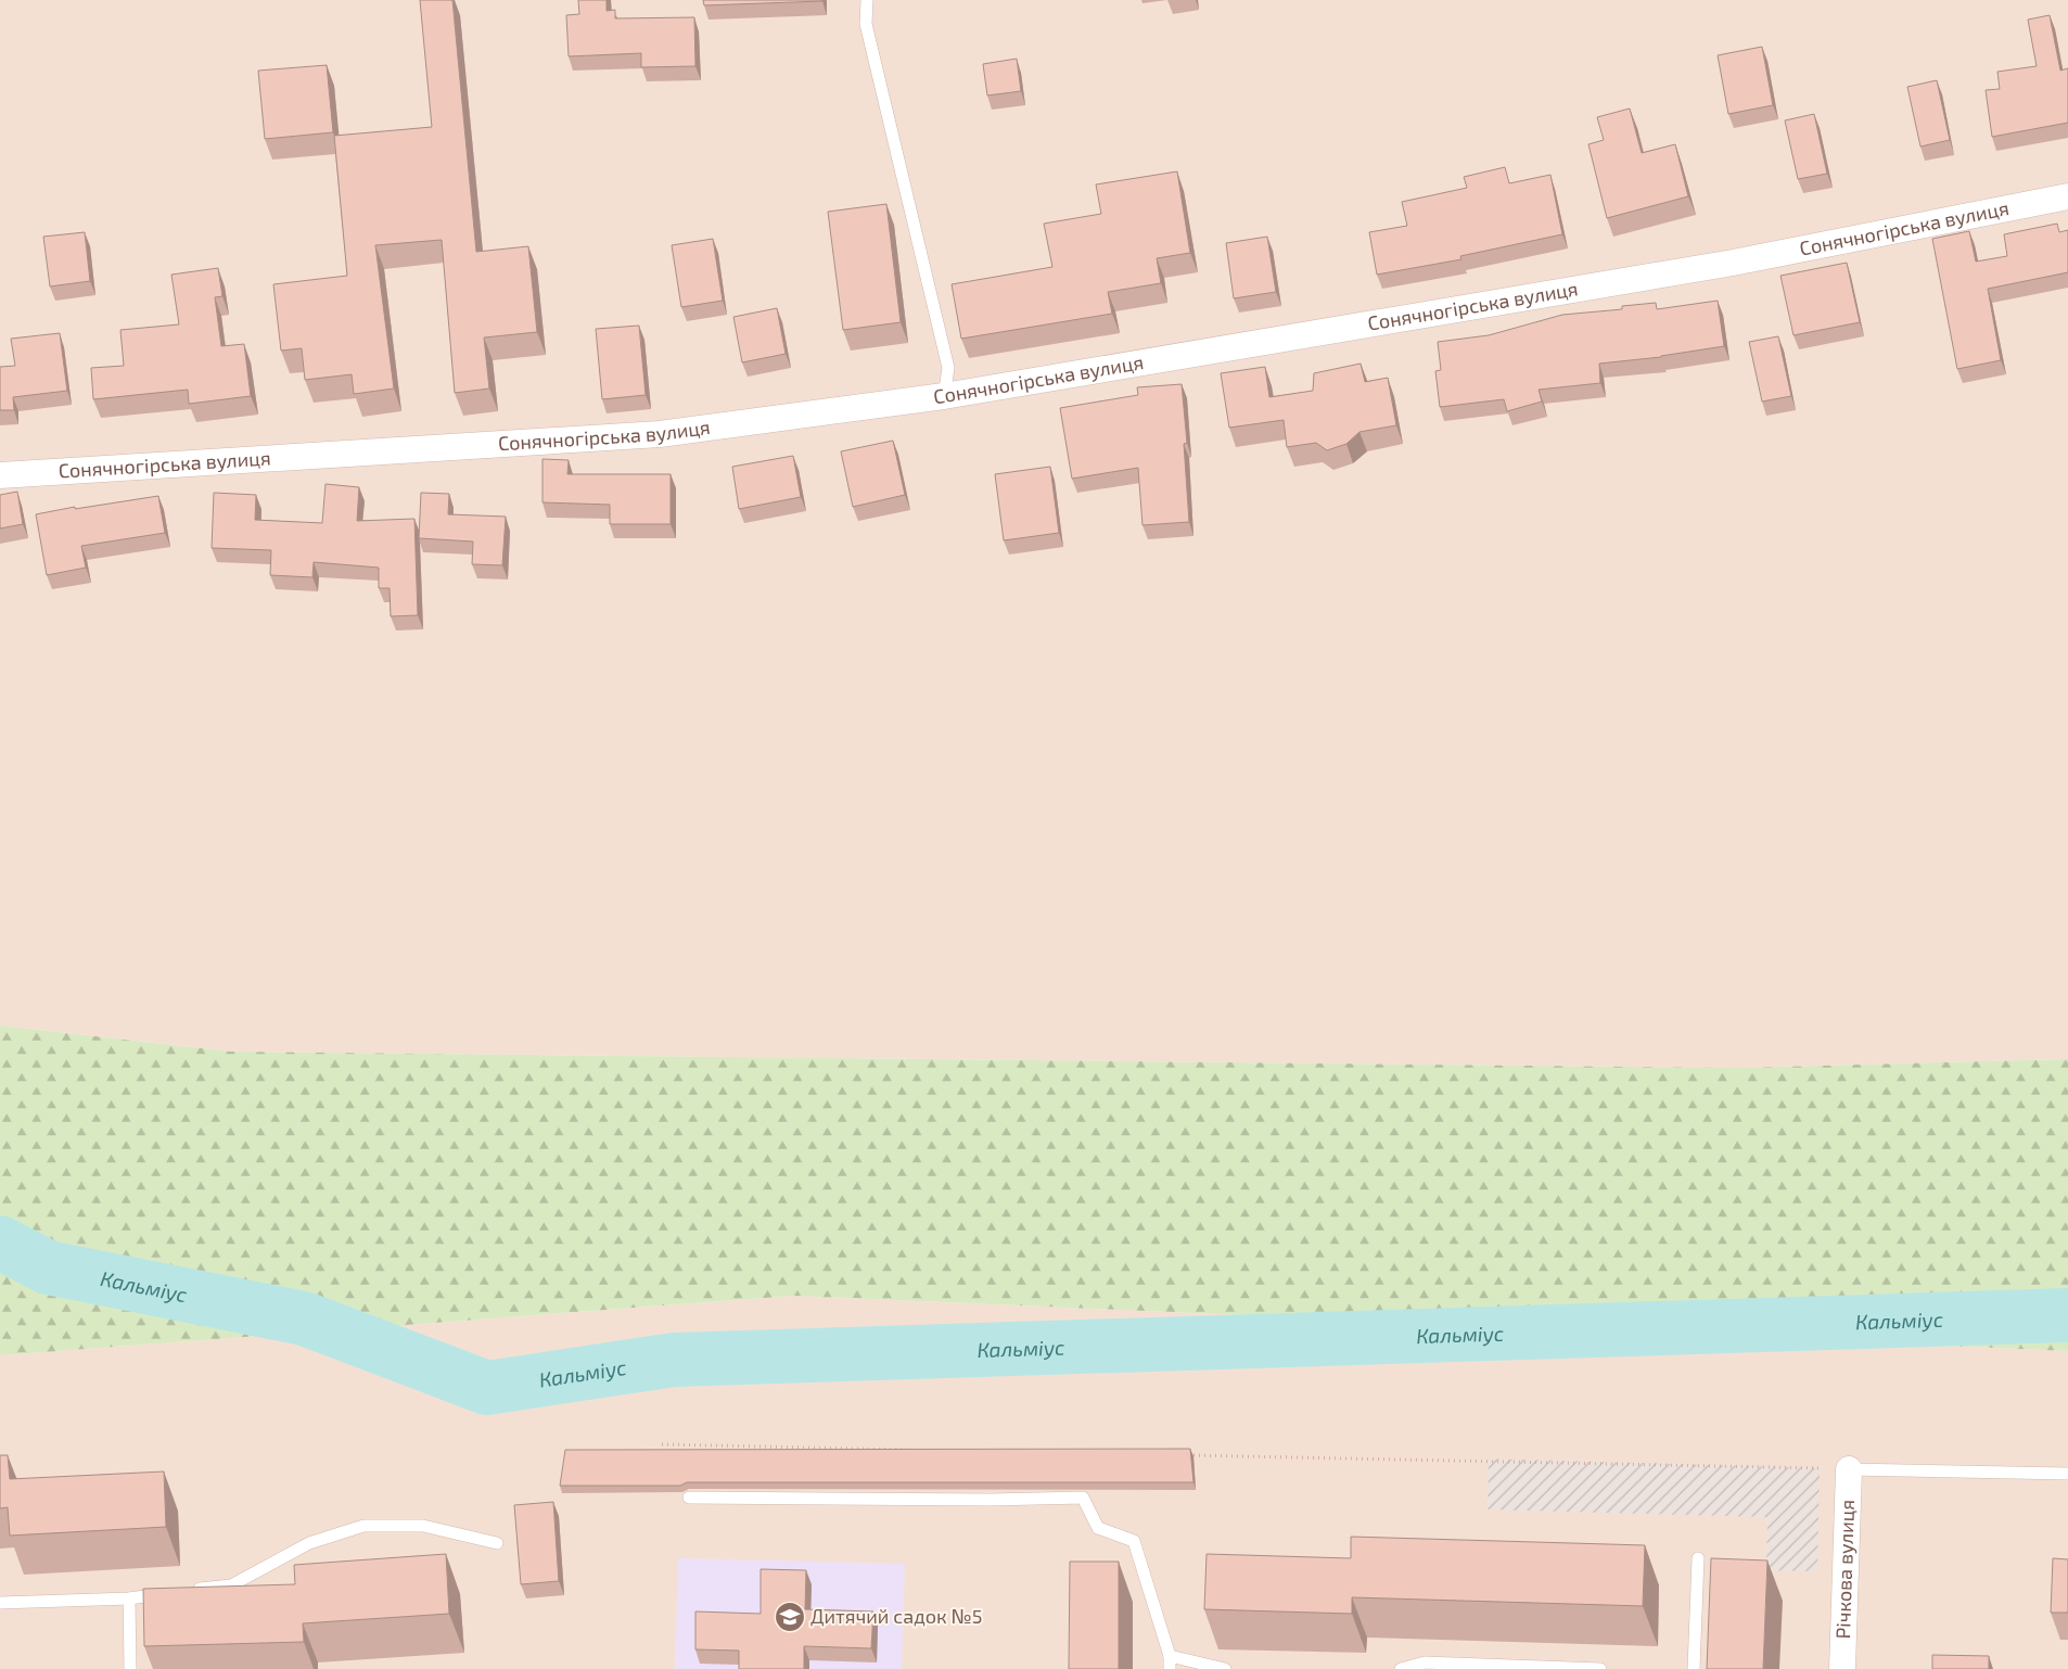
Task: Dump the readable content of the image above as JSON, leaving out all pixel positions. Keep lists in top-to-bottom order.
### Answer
{
  "streets": {
    "street": ["Сонячногірська вулиця", "Річкова вулиця"]
  },
  "water": ["Кальміус"],
  "places": {
    "school or university": ["Дитячий садок №5"]
  }
}
